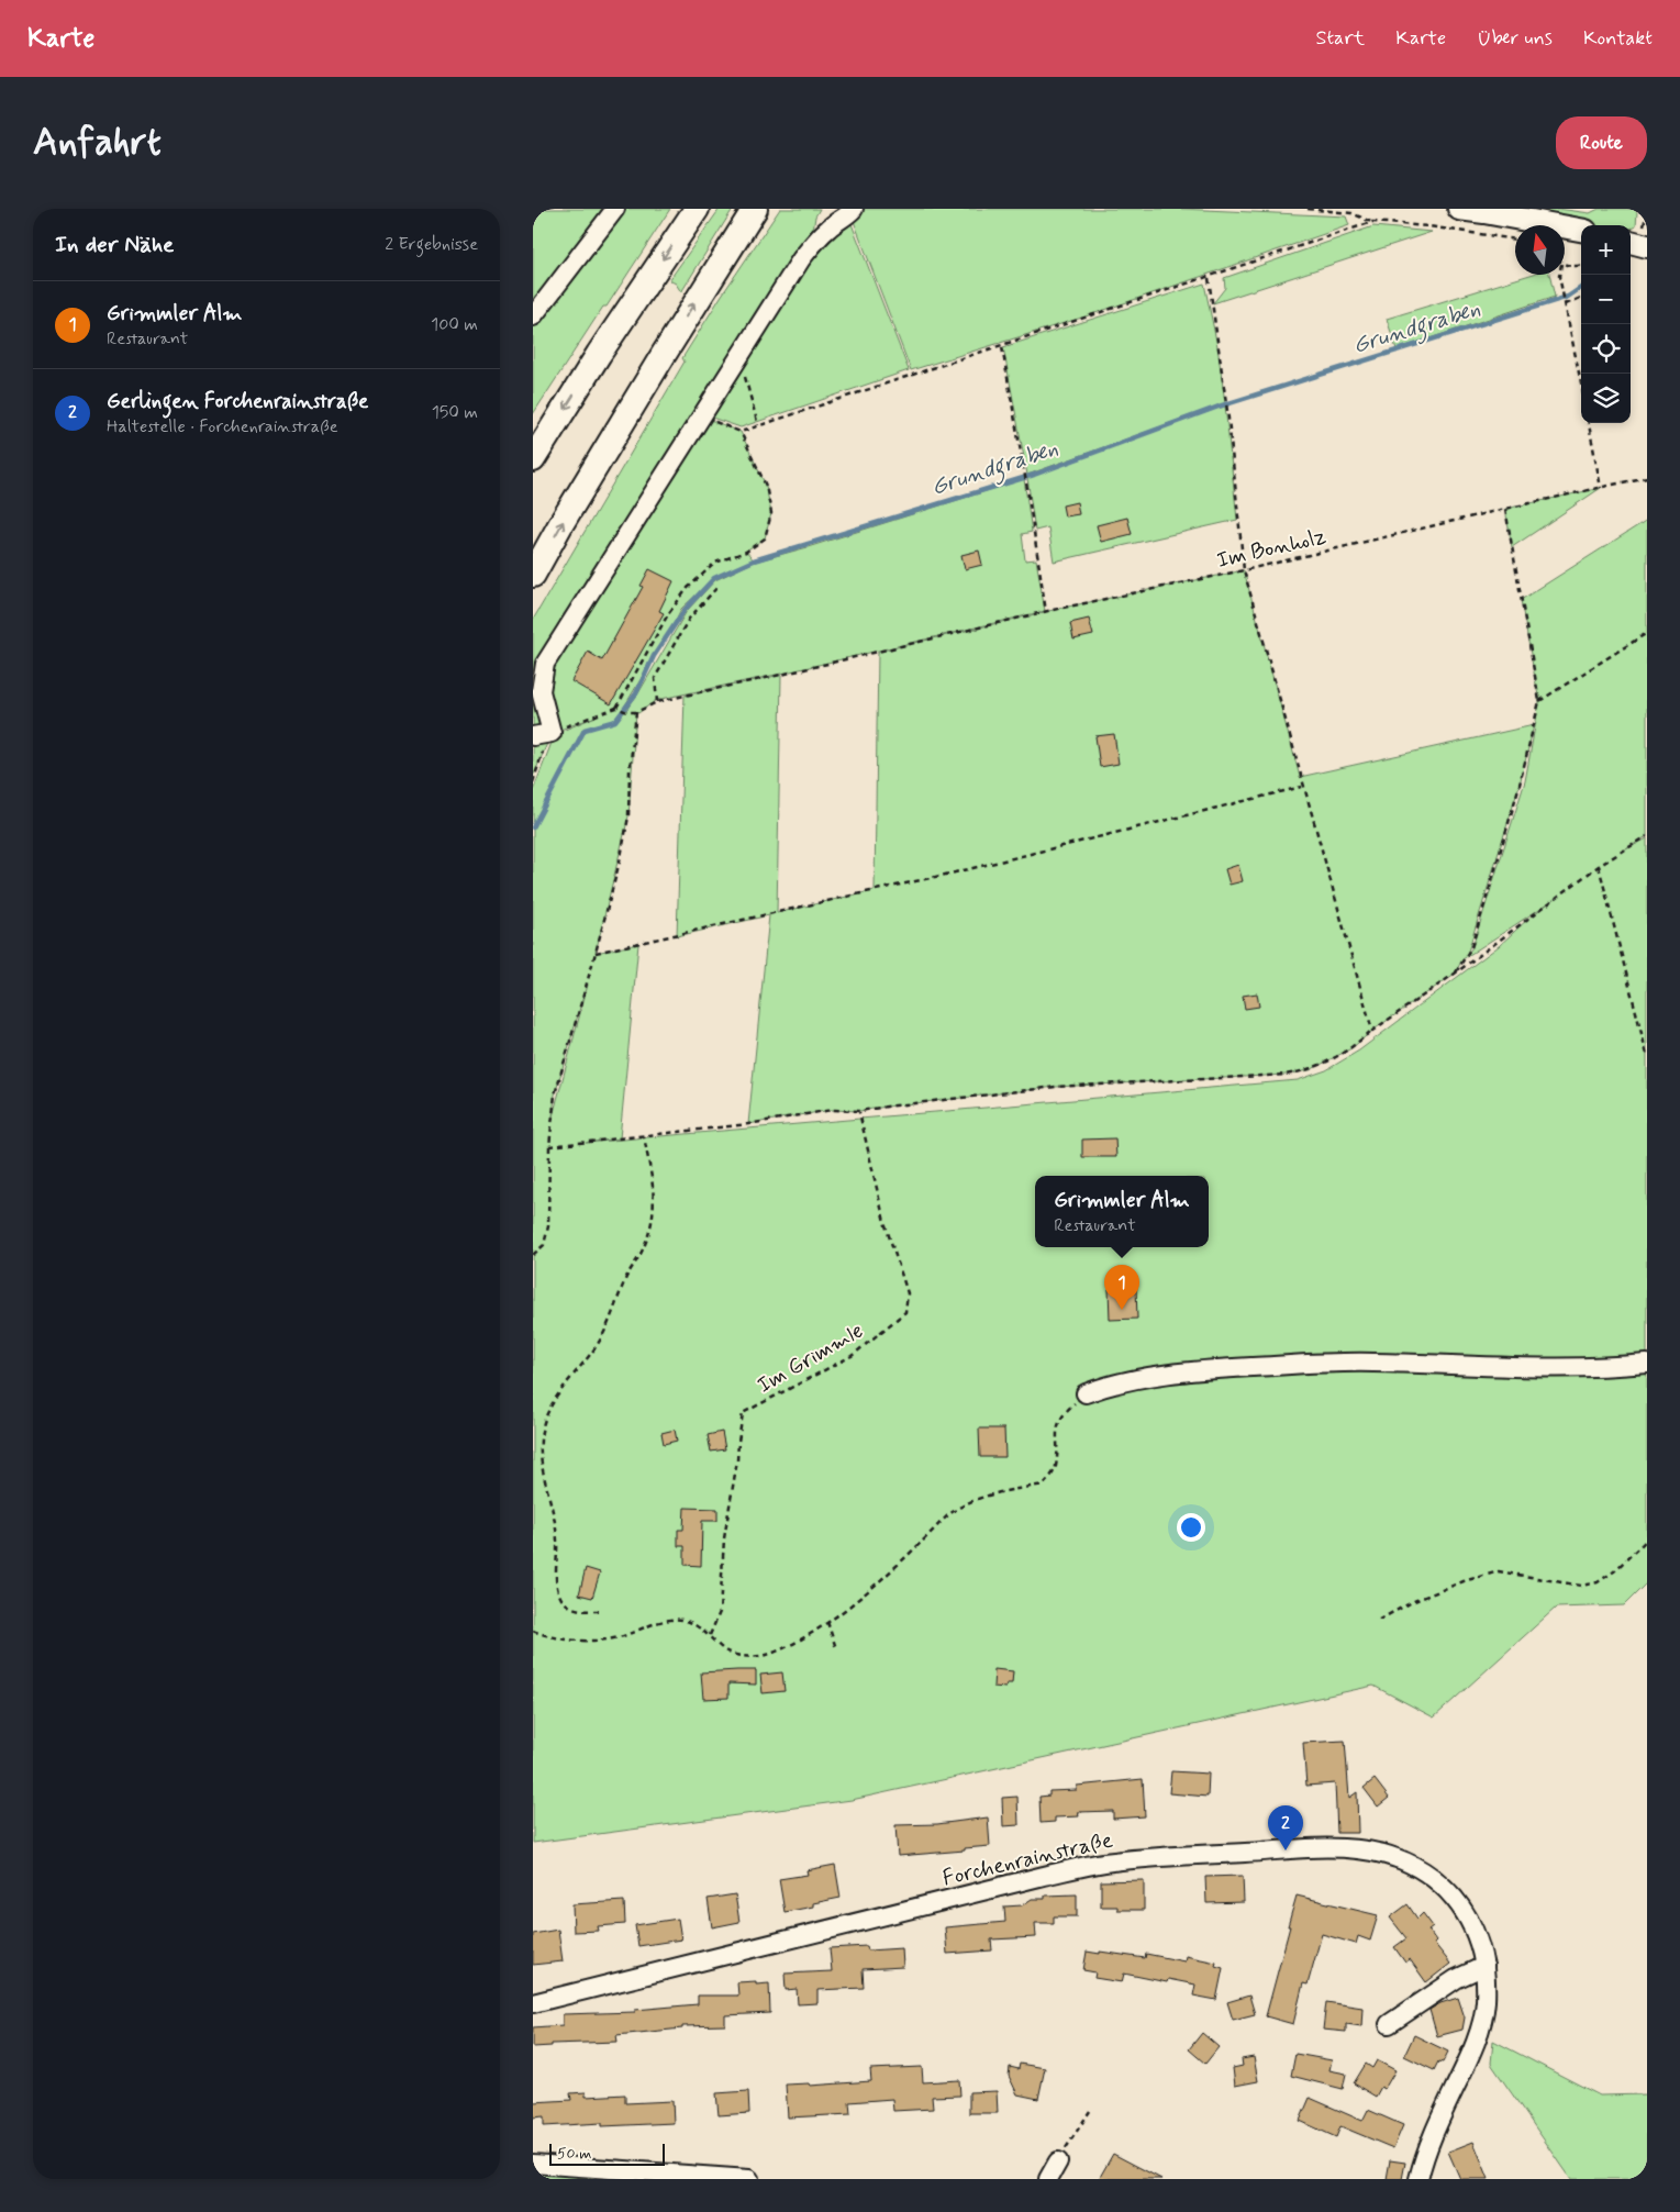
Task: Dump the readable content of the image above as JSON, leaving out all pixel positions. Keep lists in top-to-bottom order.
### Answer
{
  "streets": {
    "street": ["Forchenrainstraße"],
    "path": ["Im Bonholz", "Im Grimmle"]
  },
  "water": ["Grundgraben"],
  "scale_bar": "50 m",
  "north": "top",
  "page": {
    "header": "Karte",
    "nav": [
      "Start",
      "Karte",
      "Über uns",
      "Kontakt"
    ],
    "buttons": "Route",
    "title": "Anfahrt",
    "heading": ["In der Nähe", "2 Ergebnisse"],
    "map_buttons": ["+", "−"],
    "list": [
      {
        "mark": "1",
        "name": "Grimmler Alm",
        "note": "Restaurant",
        "value": "100 m"
      },
      {
        "mark": "2",
        "name": "Gerlingen Forchenrainstraße",
        "note": "Haltestelle · Forchenrainstraße",
        "value": "150 m"
      }
    ],
    "popup": ["Grimmler Alm", "Restaurant"],
    "pins": ["1", "2"],
    "scale": "50 m"
  }
}
